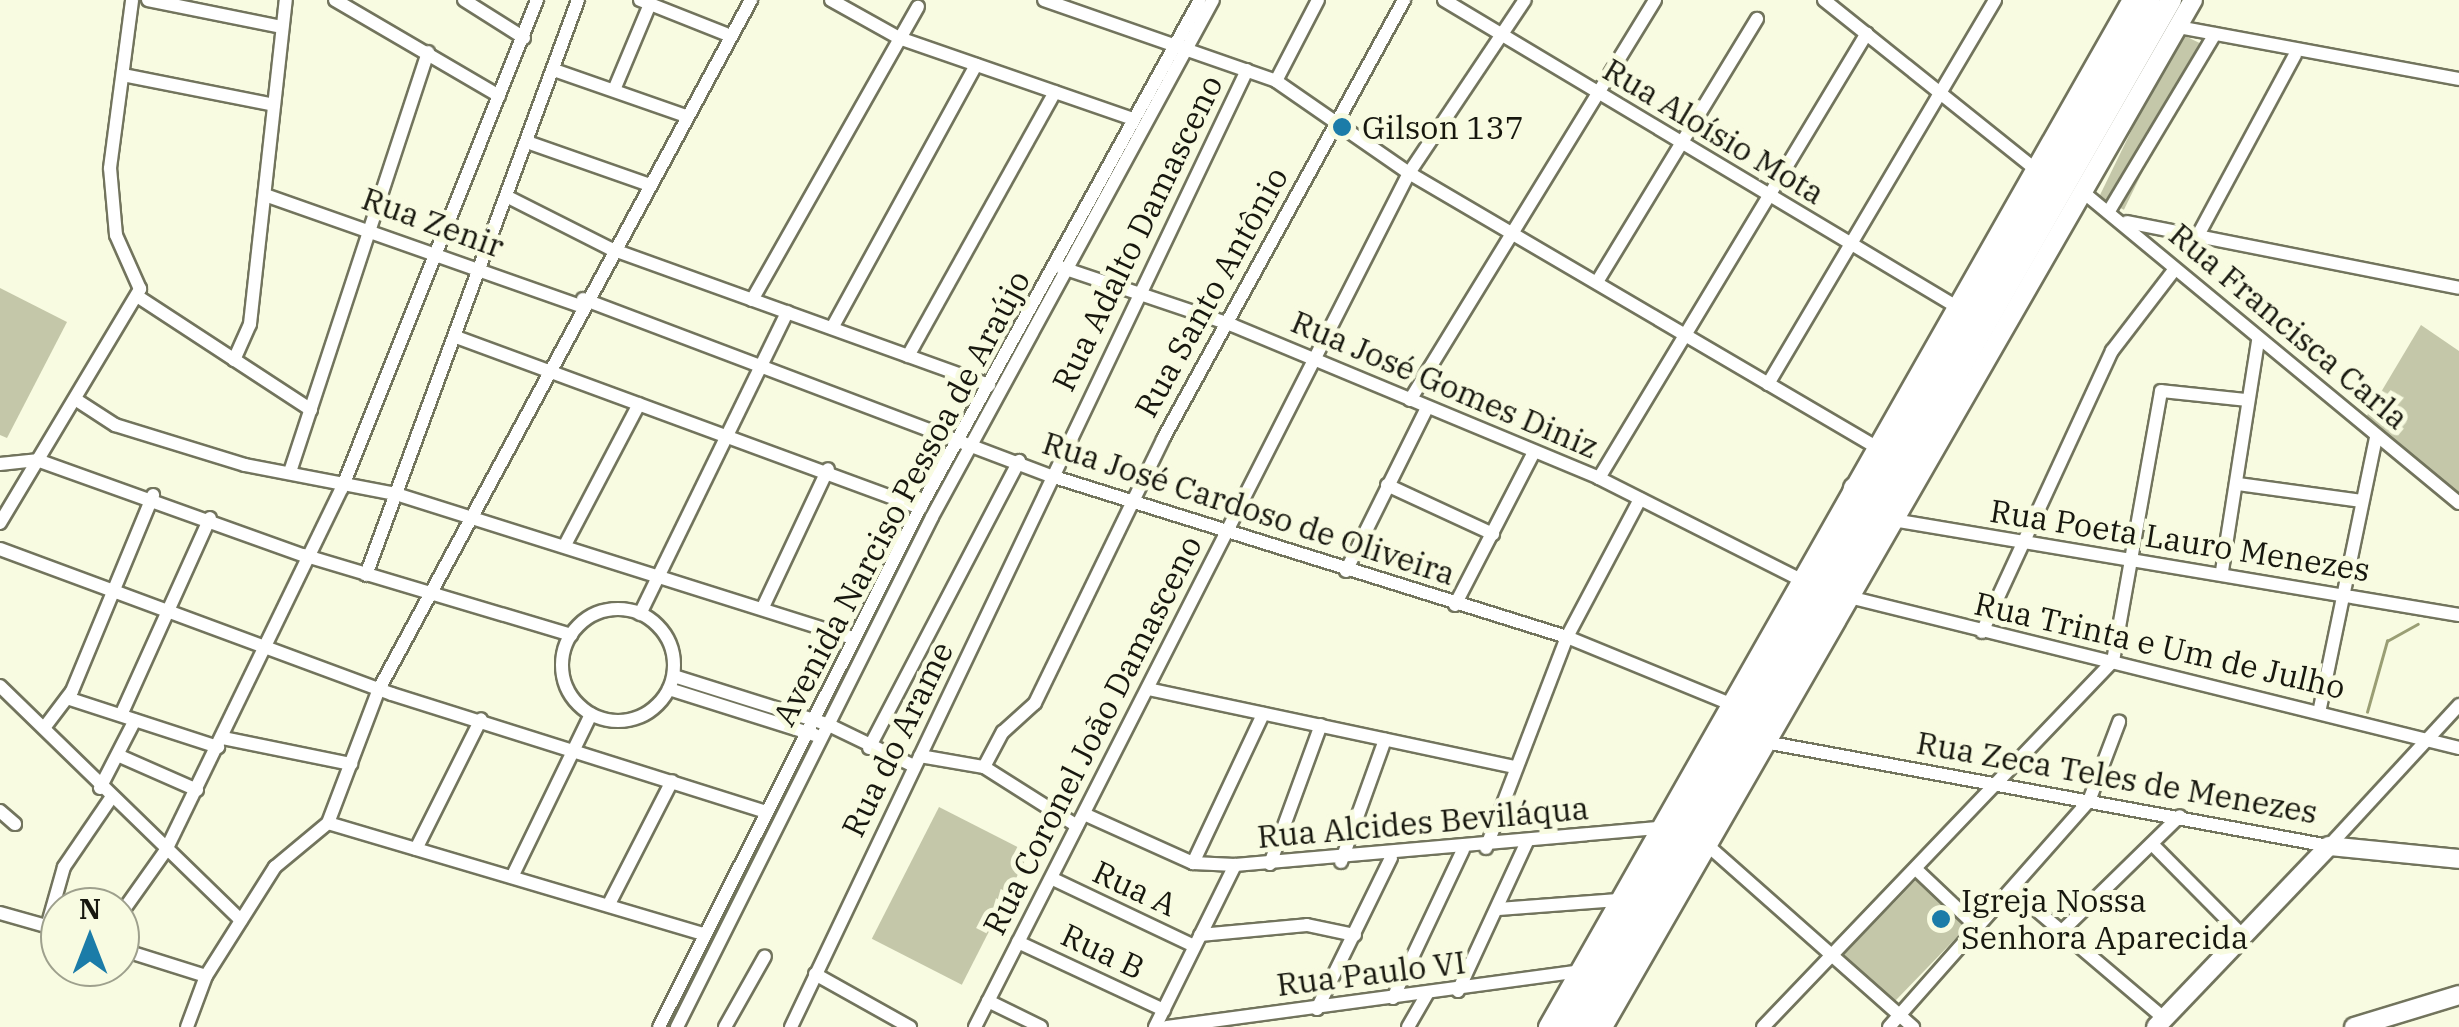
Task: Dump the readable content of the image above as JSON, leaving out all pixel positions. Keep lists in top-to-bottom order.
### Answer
{
  "streets": {
    "main road": ["Rua Zeca Teles de Menezes"],
    "street": [
      "Rua Aloísio Mota",
      "Rua Zenir",
      "Rua Adalto Damasceno",
      "Rua Santo Antônio",
      "Rua Francisca Carla",
      "Rua José Gomes Diniz",
      "Avenida Narciso Pessoa de Araújo",
      "Rua José Cardoso de Oliveira",
      "Rua Poeta Lauro Menezes",
      "Rua Trinta e Um de Julho",
      "Rua Coronel João Damasceno",
      "Rua do Arame",
      "Rua Alcides Beviláqua",
      "Rua A",
      "Rua B",
      "Rua Paulo VI"
    ]
  },
  "crossings": [
    ["Rua Aloísio Mota", "Rua Coronel João Damasceno"],
    ["Rua Zenir", "Rua José Cardoso de Oliveira"],
    ["Rua Adalto Damasceno", "Rua José Gomes Diniz"],
    ["Rua Adalto Damasceno", "Rua José Cardoso de Oliveira"],
    ["Rua Adalto Damasceno", "Rua do Arame"],
    ["Rua Santo Antônio", "Rua José Gomes Diniz"],
    ["Rua Santo Antônio", "Rua José Cardoso de Oliveira"],
    ["Rua Santo Antônio", "Rua Alcides Beviláqua"],
    ["Rua José Gomes Diniz", "Avenida Narciso Pessoa de Araújo"],
    ["Rua José Gomes Diniz", "Rua Coronel João Damasceno"],
    ["Avenida Narciso Pessoa de Araújo", "Rua José Cardoso de Oliveira"],
    ["Avenida Narciso Pessoa de Araújo", "Rua Alcides Beviláqua"],
    ["Rua José Cardoso de Oliveira", "Rua Coronel João Damasceno"],
    ["Rua José Cardoso de Oliveira", "Rua do Arame"],
    ["Rua Coronel João Damasceno", "Rua Alcides Beviláqua"],
    ["Rua Coronel João Damasceno", "Rua A"],
    ["Rua Coronel João Damasceno", "Rua B"],
    ["Rua do Arame", "Rua Alcides Beviláqua"]
  ],
  "places": ["Gilson 137", "Igreja Nossa Senhora Aparecida"],
  "north": "top"
}
